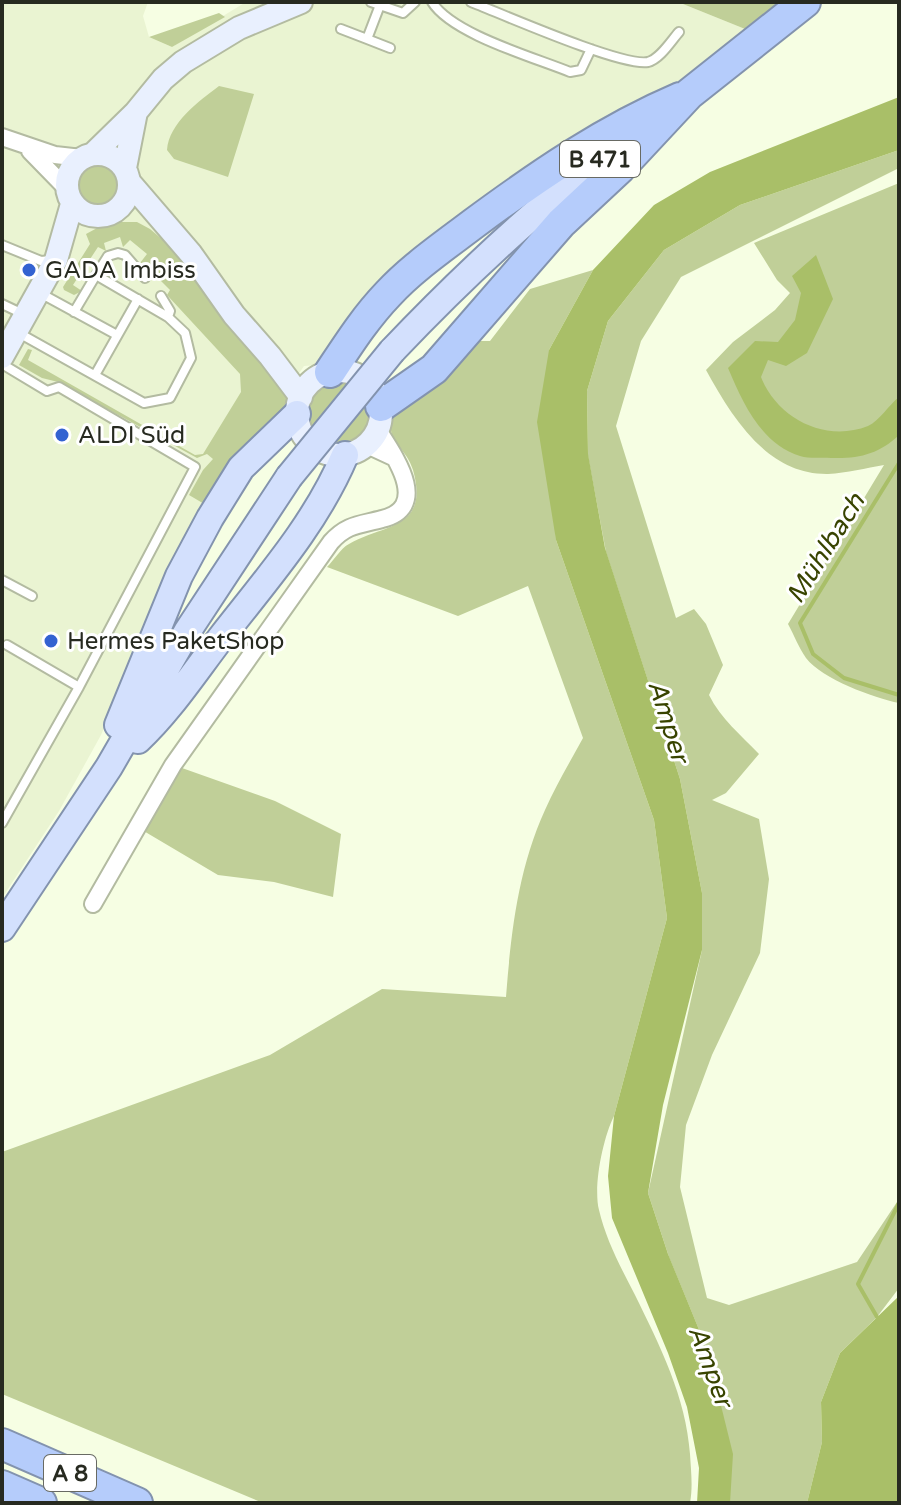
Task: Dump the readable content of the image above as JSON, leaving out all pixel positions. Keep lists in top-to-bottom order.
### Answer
{
  "streets": {
    "highway": ["B 471", "A 8"]
  },
  "water": ["Mühlbach", "Amper"],
  "places": ["GADA Imbiss", "ALDI Süd", "Hermes PaketShop"]
}
